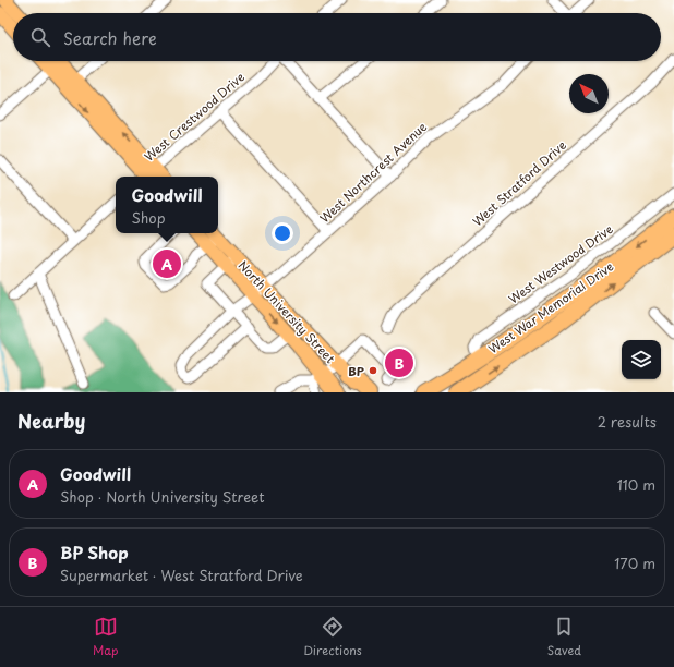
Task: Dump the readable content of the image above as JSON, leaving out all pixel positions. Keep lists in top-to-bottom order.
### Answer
{
  "streets": {
    "highway": ["West War Memorial Drive"],
    "main road": ["North University Street"],
    "street": [
      "West Crestwood Drive",
      "West Northcrest Avenue",
      "West Stratford Drive",
      "West Westwood Drive"
    ]
  },
  "crossings": [
    ["West Northcrest Avenue", "North University Street"],
    ["West Westwood Drive", "West War Memorial Drive"]
  ],
  "places": ["BP"],
  "north": "top left",
  "page": {
    "search": "Search here",
    "popup": ["Goodwill", "Shop"],
    "pins": ["A", "B"],
    "heading": ["Nearby", "2 results"],
    "list": [
      {
        "mark": "A",
        "name": "Goodwill",
        "note": "Shop · North University Street",
        "value": "110 m"
      },
      {
        "mark": "B",
        "name": "BP Shop",
        "note": "Supermarket · West Stratford Drive",
        "value": "170 m"
      }
    ],
    "nav": ["Map", "Directions", "Saved"]
  }
}
